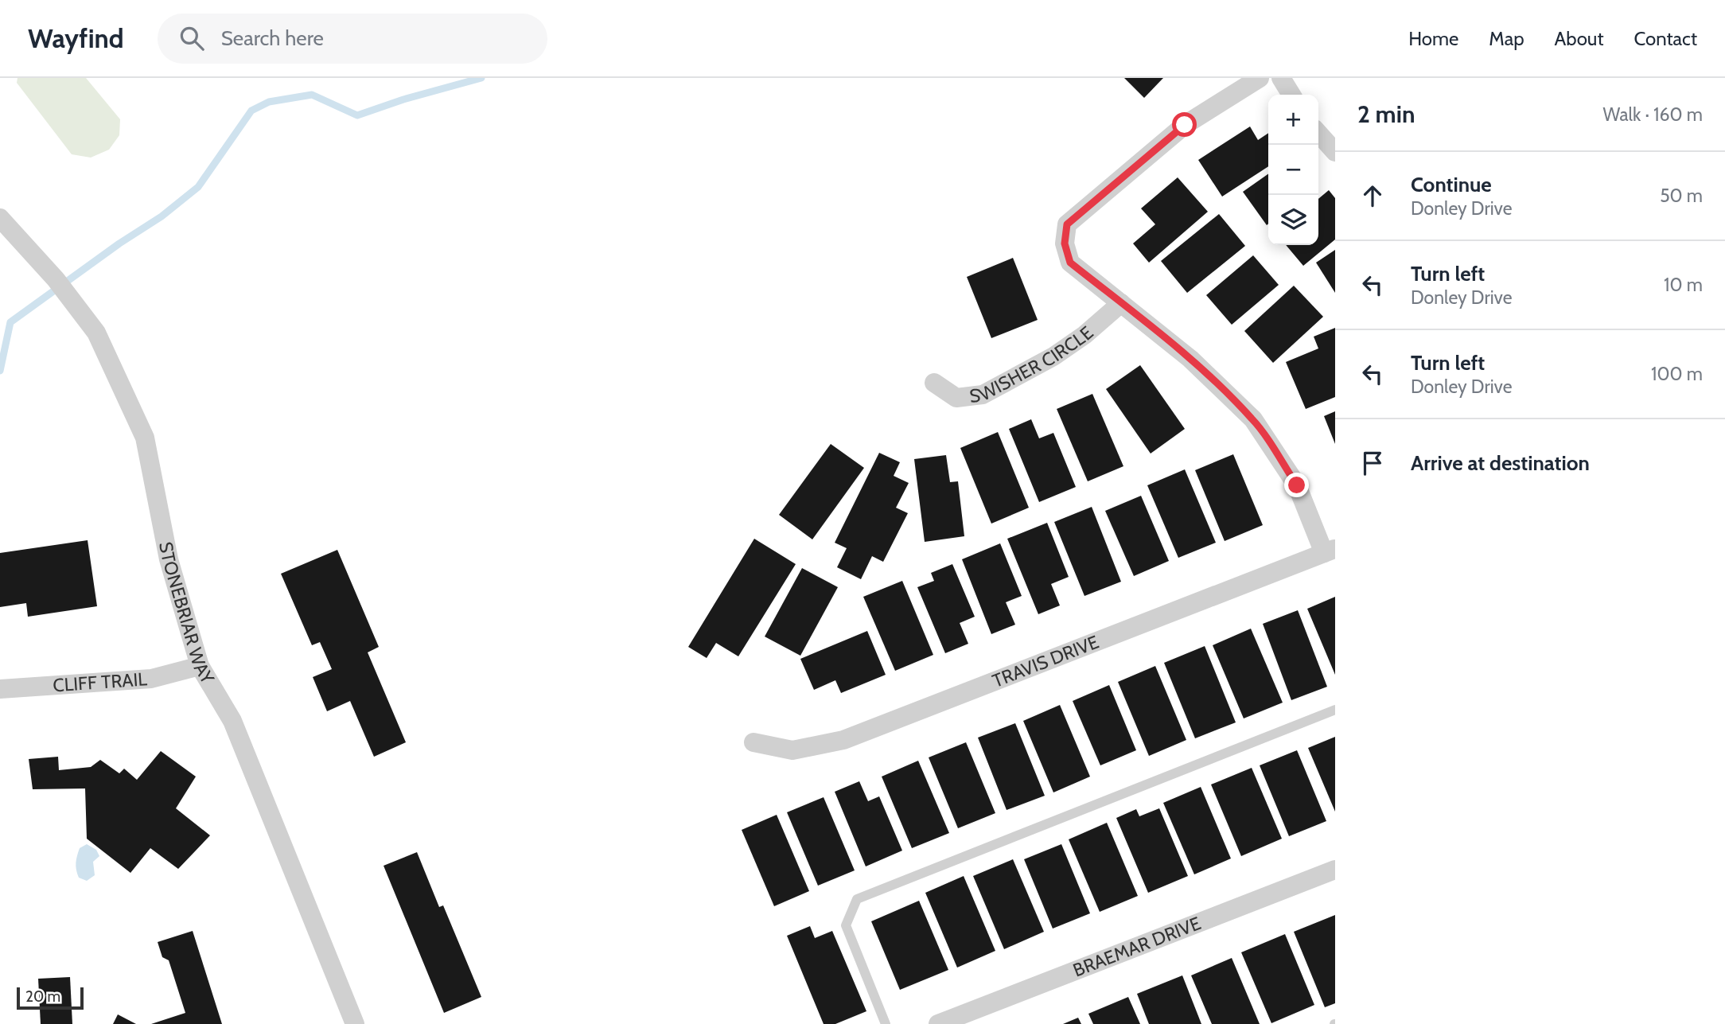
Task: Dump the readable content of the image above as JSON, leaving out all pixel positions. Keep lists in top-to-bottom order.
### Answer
{
  "streets": {
    "street": [
      "SWISHER CIRCLE",
      "STONEBRIAR WAY",
      "TRAVIS DRIVE",
      "CLIFF TRAIL",
      "BRAEMAR DRIVE"
    ]
  },
  "crossings": [
    ["STONEBRIAR WAY", "CLIFF TRAIL"]
  ],
  "scale_bar": "20 m",
  "page": {
    "header": "Wayfind",
    "search": "Search here",
    "nav": [
      "Home",
      "Map",
      "About",
      "Contact"
    ],
    "heading": ["2 min", "Walk · 160 m"],
    "map_buttons": ["+", "−"],
    "list": [
      ["Continue", "Donley Drive", "50 m"],
      ["Turn left", "Donley Drive", "10 m"],
      ["Turn left", "Donley Drive", "100 m"],
      "Arrive at destination"
    ],
    "scale": "20 m"
  }
}
